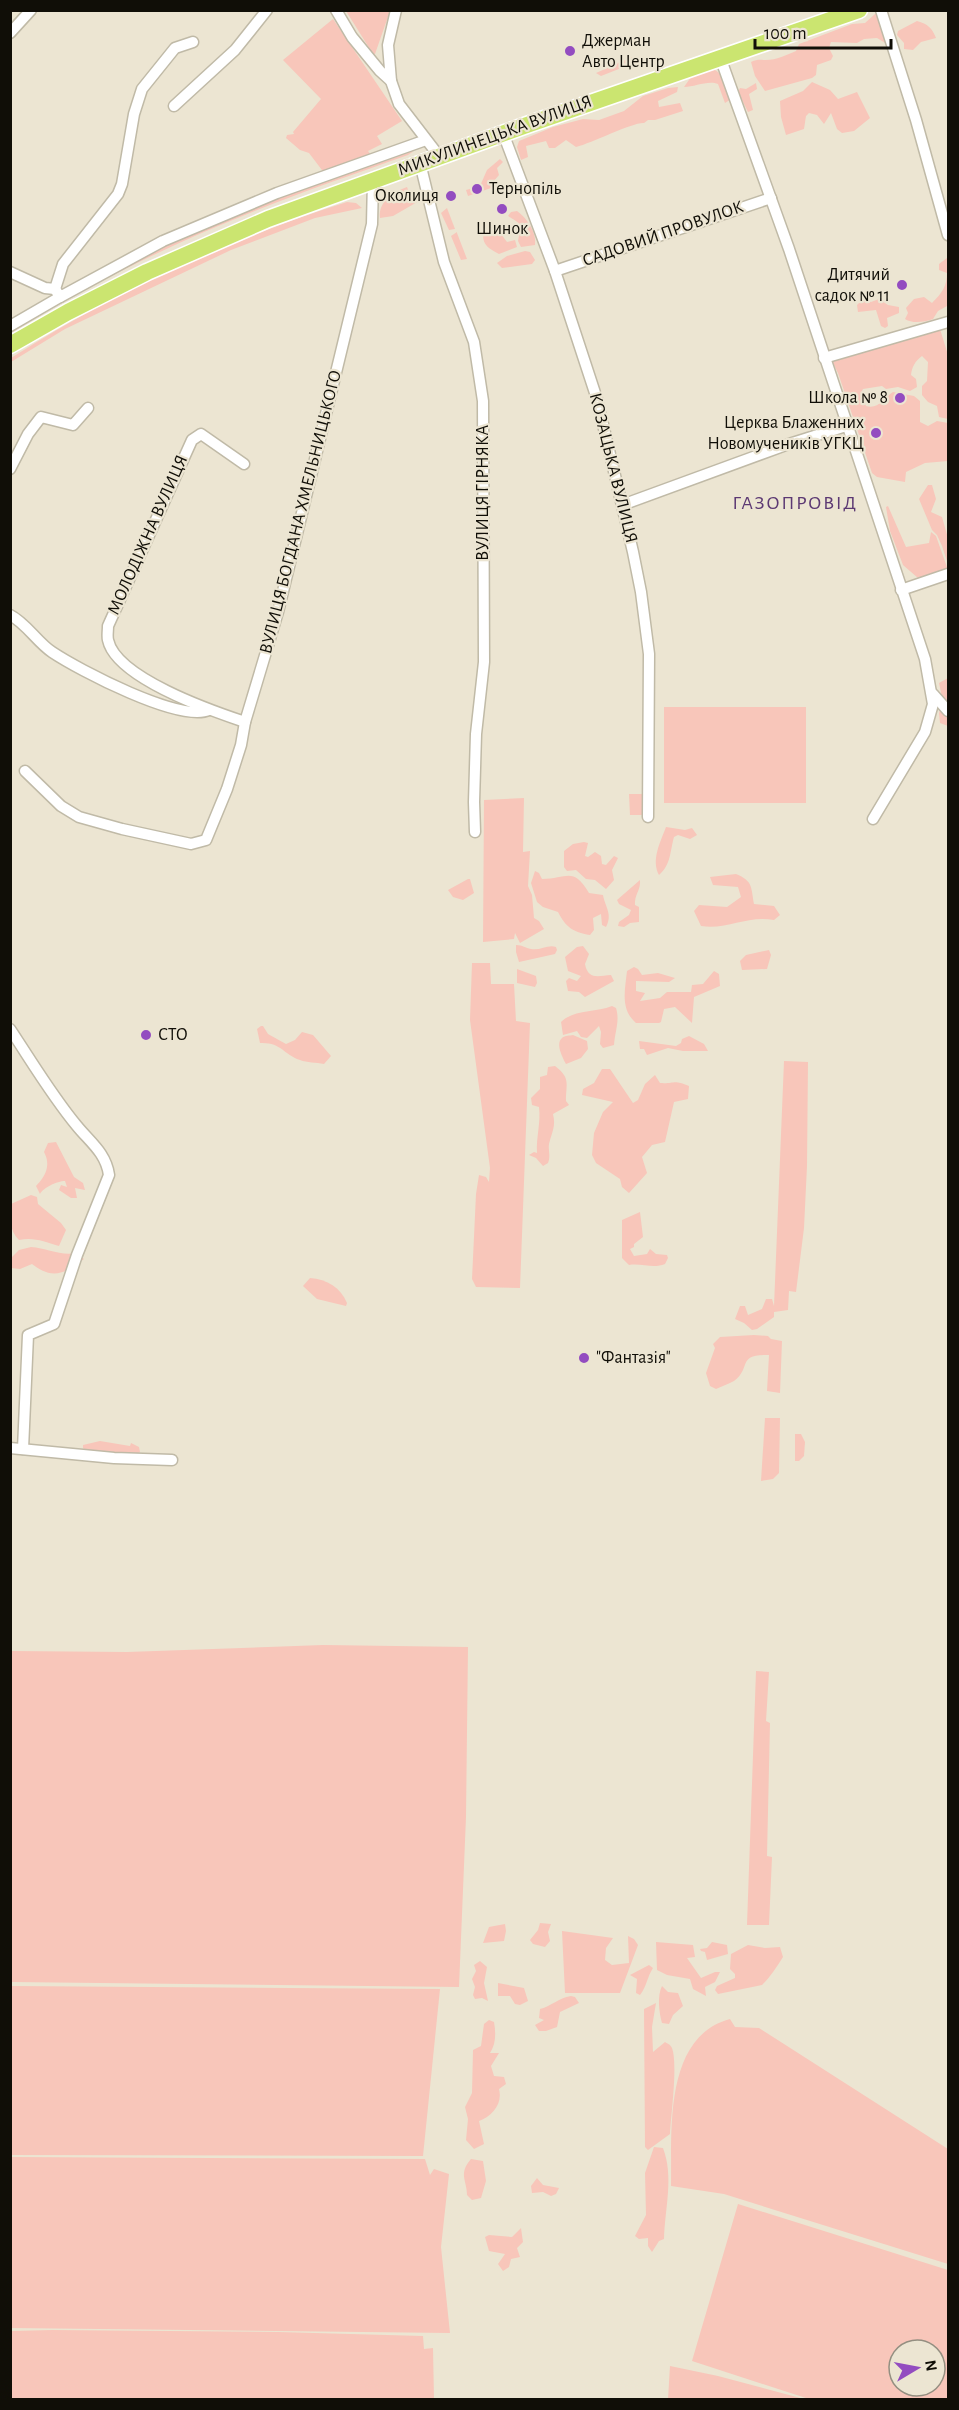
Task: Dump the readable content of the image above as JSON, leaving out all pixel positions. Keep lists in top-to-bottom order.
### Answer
{
  "streets": {
    "highway": ["МИКУЛИНЕЦЬКА ВУЛИЦЯ"],
    "street": [
      "САДОВИЙ ПРОВУЛОК",
      "КОЗАЦЬКА ВУЛИЦЯ",
      "ВУЛИЦЯ ГІРНЯКА",
      "ВУЛИЦЯ БОГДАНА ХМЕЛЬНИЦЬКОГО",
      "МОЛОДІЖНА ВУЛИЦЯ"
    ]
  },
  "crossings": [
    ["МИКУЛИНЕЦЬКА ВУЛИЦЯ", "КОЗАЦЬКА ВУЛИЦЯ"],
    ["МИКУЛИНЕЦЬКА ВУЛИЦЯ", "ВУЛИЦЯ ГІРНЯКА"],
    ["МИКУЛИНЕЦЬКА ВУЛИЦЯ", "ВУЛИЦЯ БОГДАНА ХМЕЛЬНИЦЬКОГО"],
    ["САДОВИЙ ПРОВУЛОК", "КОЗАЦЬКА ВУЛИЦЯ"],
    ["ВУЛИЦЯ БОГДАНА ХМЕЛЬНИЦЬКОГО", "МОЛОДІЖНА ВУЛИЦЯ"]
  ],
  "districts": ["ГАЗОПРОВІД"],
  "places": [
    "Джерман Авто Центр",
    "Тернопіль",
    "Околиця",
    "Шинок",
    "Дитячий садок № 11",
    "Школа № 8",
    "Церква Блаженних Новомучеників УГКЦ",
    "СТО",
    "\"Фантазія\""
  ],
  "scale_bar": "100 m",
  "north": "right"
}
